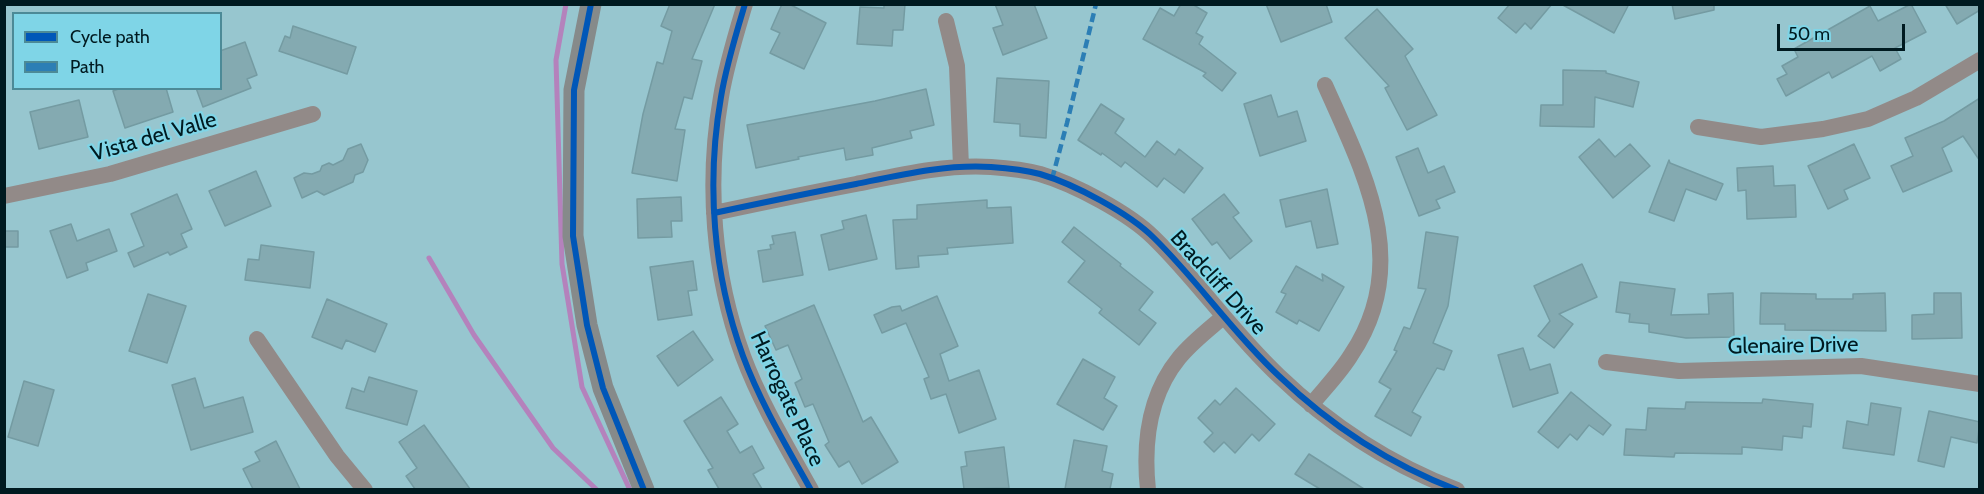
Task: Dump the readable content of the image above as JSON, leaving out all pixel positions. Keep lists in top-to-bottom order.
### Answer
{
  "streets": {
    "street": [
      "Vista del Valle",
      "Bradcliff Drive",
      "Glenaire Drive",
      "Harrogate Place"
    ]
  },
  "crossings": [
    ["Bradcliff Drive", "Harrogate Place"]
  ],
  "legend": ["Cycle path", "Path"],
  "scale_bar": "50 m"
}
